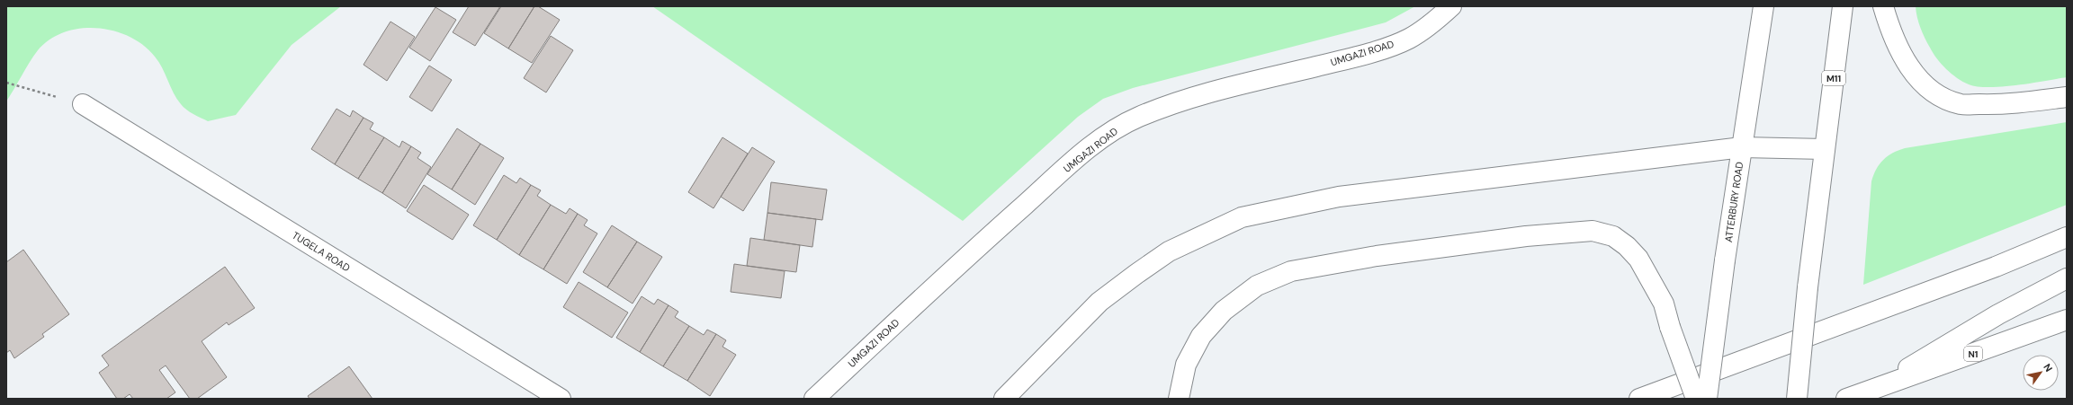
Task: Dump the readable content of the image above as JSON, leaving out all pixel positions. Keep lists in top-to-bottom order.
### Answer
{
  "streets": {
    "main road": [
      "UMGAZI ROAD",
      "M11",
      "ATTERBURY ROAD",
      "TUGELA ROAD",
      "N1"
    ]
  },
  "north": "top right"
}
